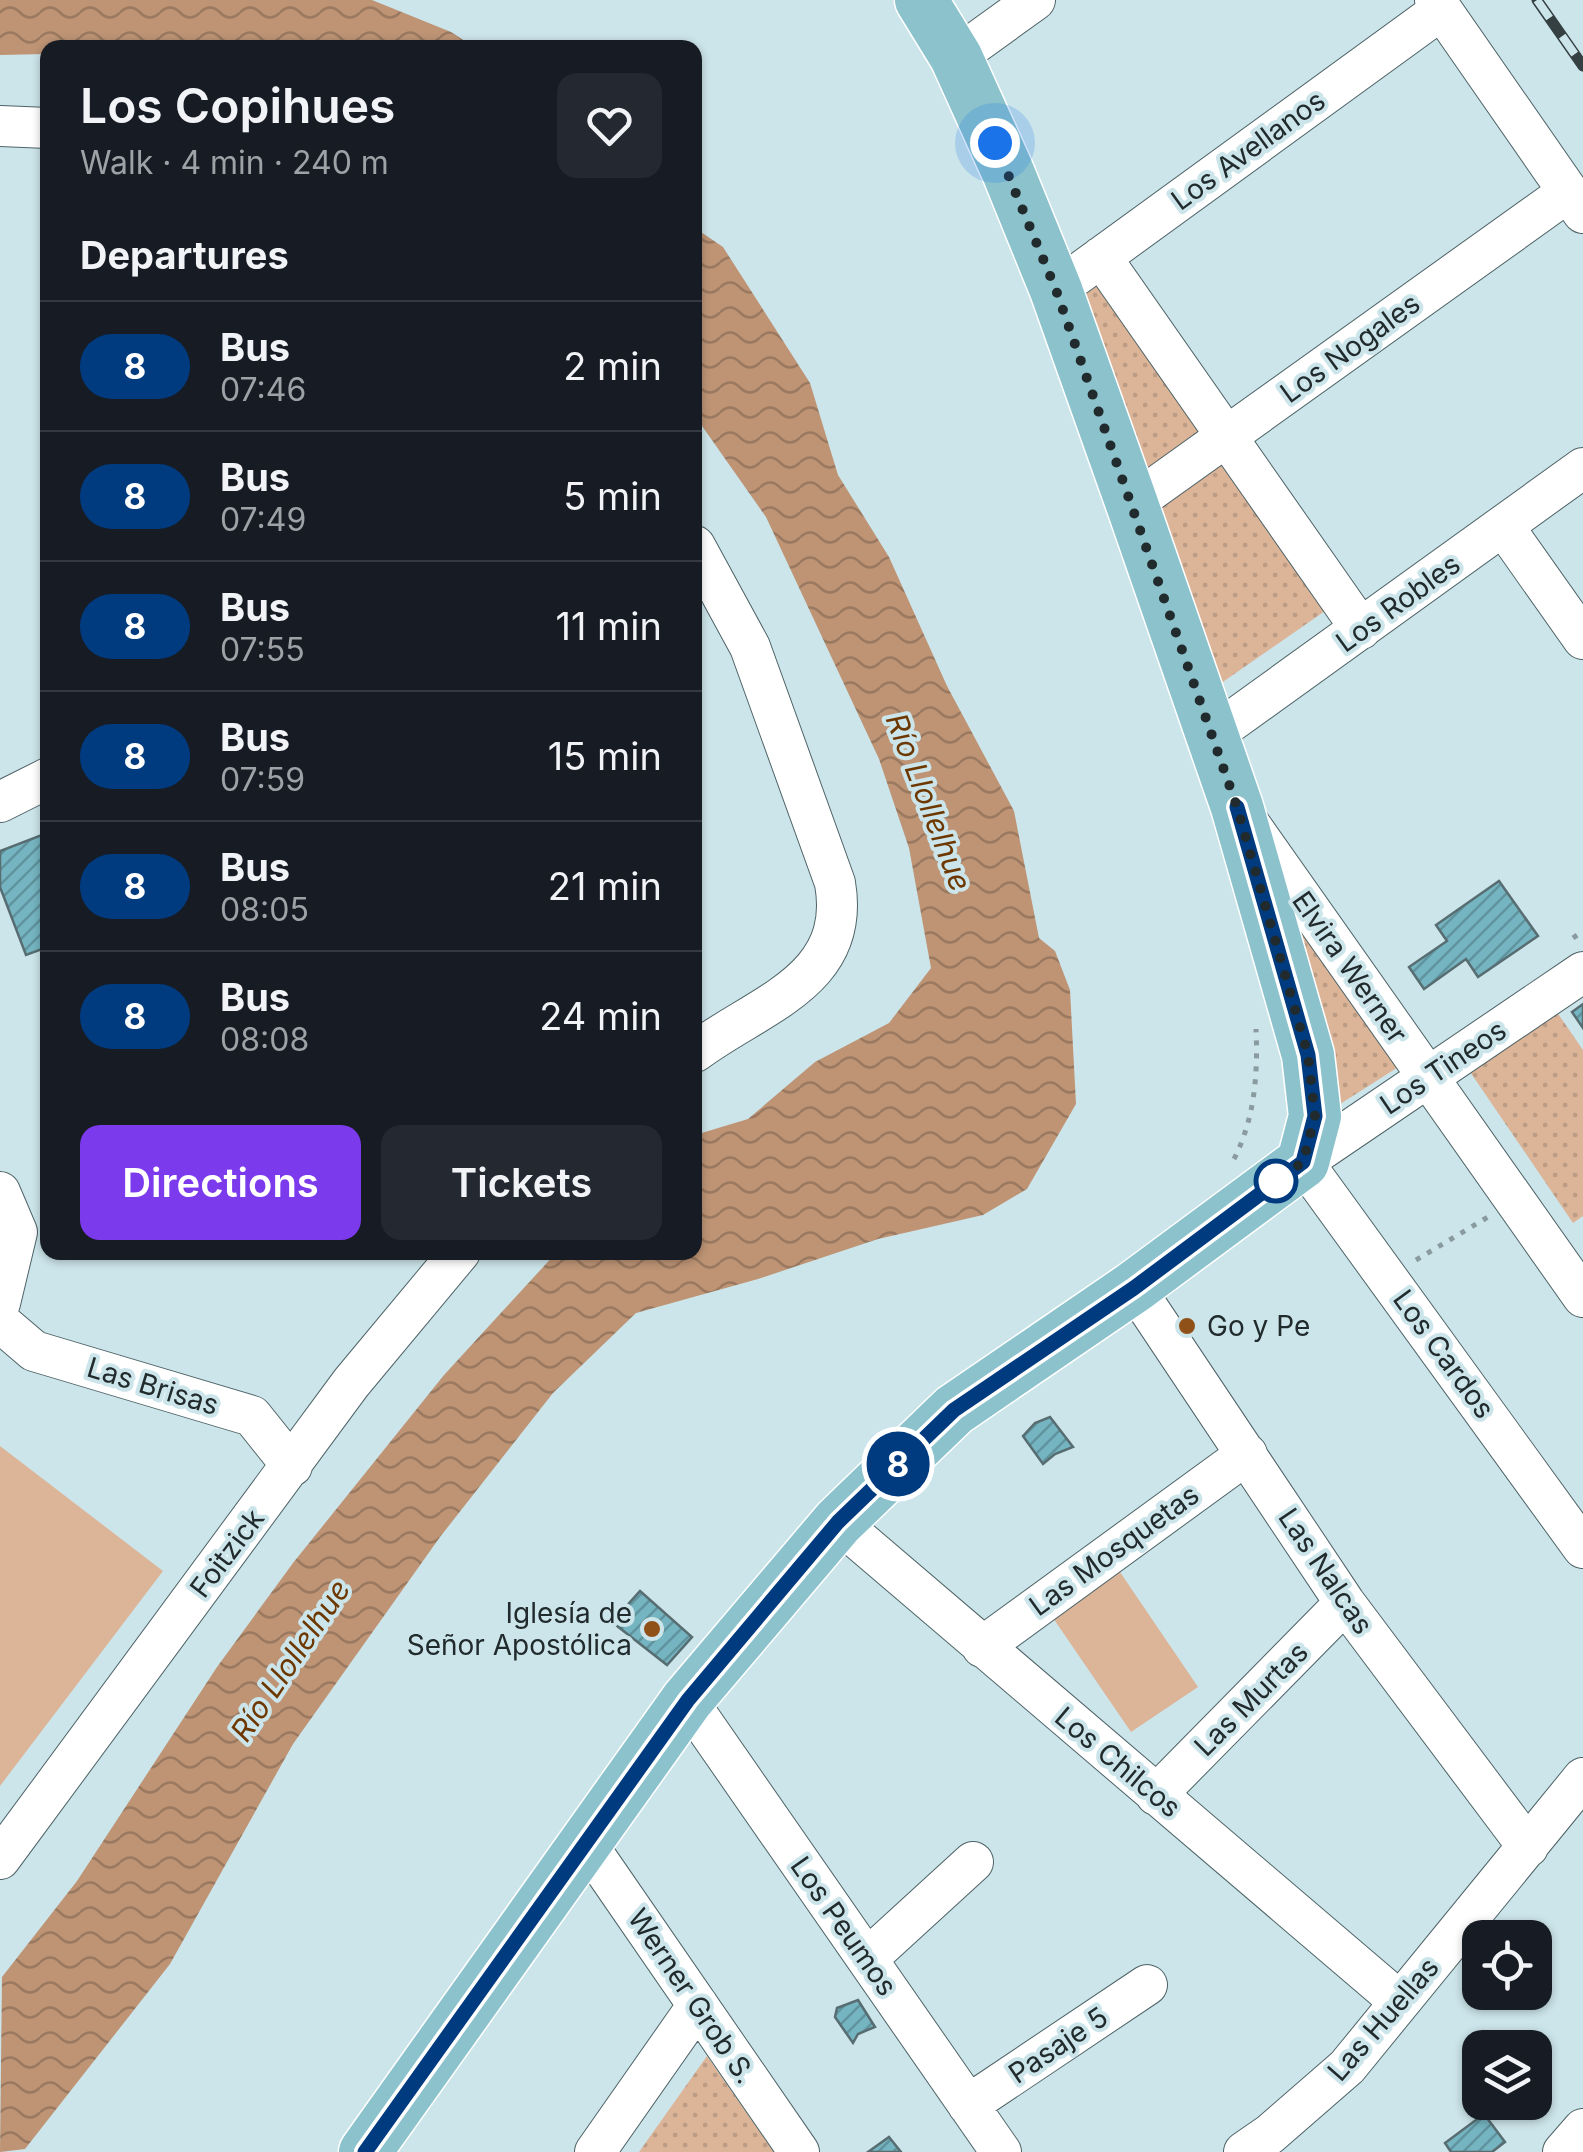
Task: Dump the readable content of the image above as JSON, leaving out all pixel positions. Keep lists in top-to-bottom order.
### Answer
{
  "streets": {
    "main road": ["Elvira Werner"],
    "street": [
      "Los Avellanos",
      "Los Nogales",
      "Los Robles",
      "Los Tineos",
      "Los Cardos",
      "Las Brisas",
      "Las Mosquetas",
      "Foitzick",
      "Las Nalcas",
      "Las Murtas",
      "Los Chilcos",
      "Los Peumos",
      "Werner Grob S.",
      "Las Huellas",
      "Pasaje 5"
    ]
  },
  "crossings": [
    ["Los Avellanos", "Elvira Werner"],
    ["Los Nogales", "Elvira Werner"],
    ["Los Robles", "Elvira Werner"],
    ["Elvira Werner", "Los Tineos"],
    ["Los Tineos", "Los Cardos"],
    ["Las Brisas", "Foitzick"],
    ["Las Mosquetas", "Las Nalcas"],
    ["Las Mosquetas", "Los Chilcos"],
    ["Las Nalcas", "Las Murtas"],
    ["Las Nalcas", "Las Huellas"],
    ["Las Murtas", "Los Chilcos"],
    ["Los Chilcos", "Las Huellas"],
    ["Los Peumos", "Pasaje 5"]
  ],
  "water": ["Río Llollelhue"],
  "places": ["Go y Pe", "Iglesía de Señor Apostólica"],
  "lines": ["bus line 8"],
  "page": {
    "on_map": "8",
    "heading": [
      ["Los Copihues", "Walk · 4 min · 240 m"],
      "Departures"
    ],
    "list": [
      {
        "mark": "8",
        "name": "Bus",
        "note": "07:46",
        "value": "2 min"
      },
      {
        "mark": "8",
        "name": "Bus",
        "note": "07:49",
        "value": "5 min"
      },
      {
        "mark": "8",
        "name": "Bus",
        "note": "07:55",
        "value": "11 min"
      },
      {
        "mark": "8",
        "name": "Bus",
        "note": "07:59",
        "value": "15 min"
      },
      {
        "mark": "8",
        "name": "Bus",
        "note": "08:05",
        "value": "21 min"
      },
      {
        "mark": "8",
        "name": "Bus",
        "note": "08:08",
        "value": "24 min"
      }
    ],
    "buttons": ["Directions", "Tickets"]
  }
}
